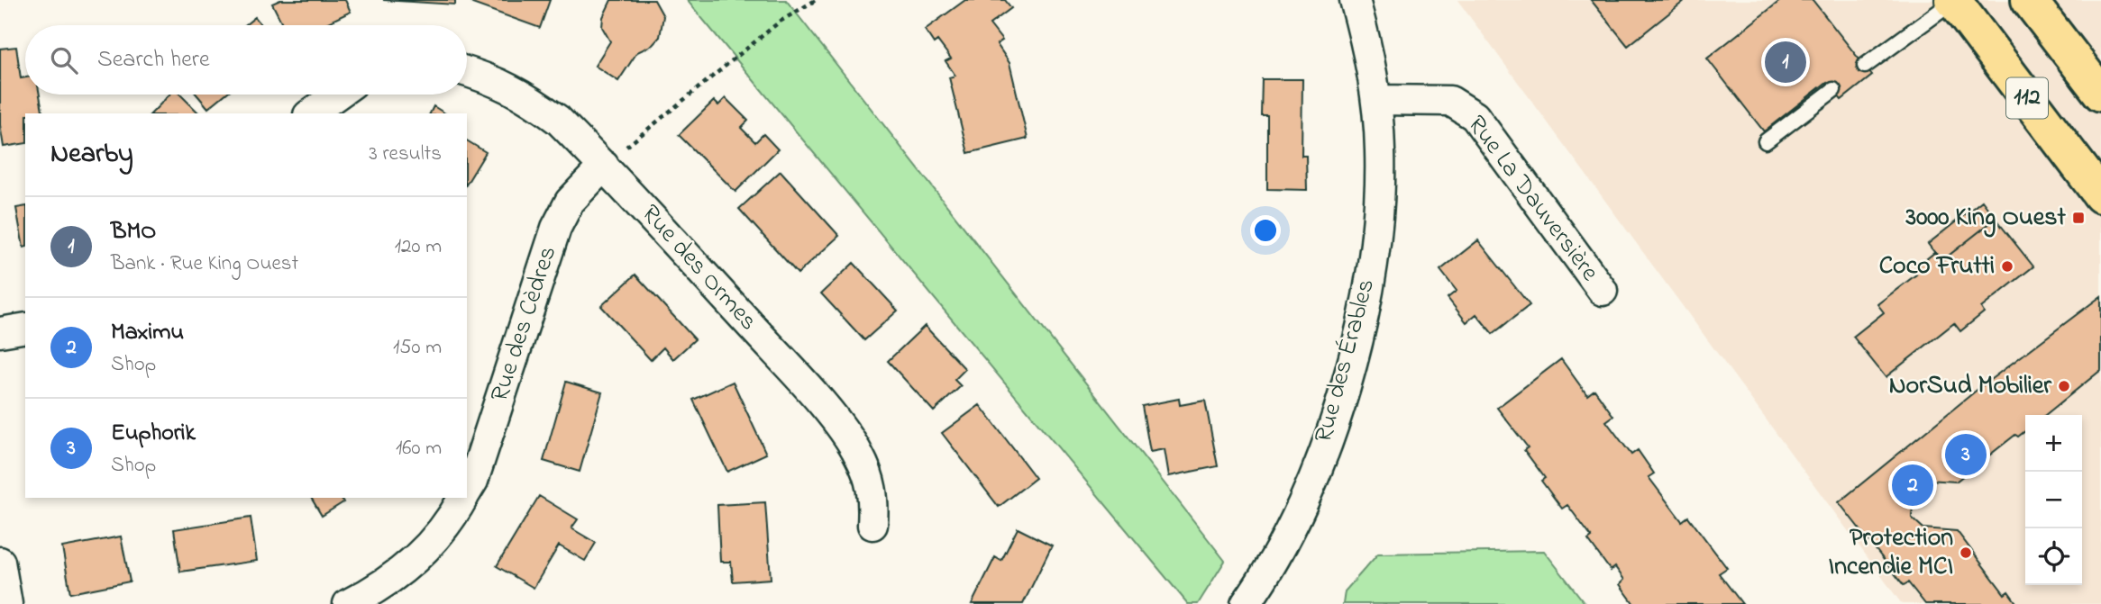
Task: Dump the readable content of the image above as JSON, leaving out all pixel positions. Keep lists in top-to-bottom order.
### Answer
{
  "streets": {
    "main road": ["112"],
    "street": [
      "Rue La Dauversière",
      "Rue des Ormes",
      "Rue des Cèdres",
      "Rue des Érables"
    ]
  },
  "crossings": [
    ["Rue La Dauversière", "Rue des Érables"],
    ["Rue des Ormes", "Rue des Cèdres"]
  ],
  "places": {
    "transit": ["3000 King Ouest"],
    "other": ["Coco Frutti", "NorSud Mobilier", "Protection Incendie MCI"]
  },
  "page": {
    "search": "Search here",
    "pins": ["1", "3", "2"],
    "heading": ["Nearby", "3 results"],
    "list": [
      {
        "mark": "1",
        "name": "BMO",
        "note": "Bank · Rue King Ouest",
        "value": "120 m"
      },
      {
        "mark": "2",
        "name": "Maximu",
        "note": "Shop",
        "value": "150 m"
      },
      {
        "mark": "3",
        "name": "Euphorik",
        "note": "Shop",
        "value": "160 m"
      }
    ],
    "map_buttons": ["+", "−"]
  }
}
